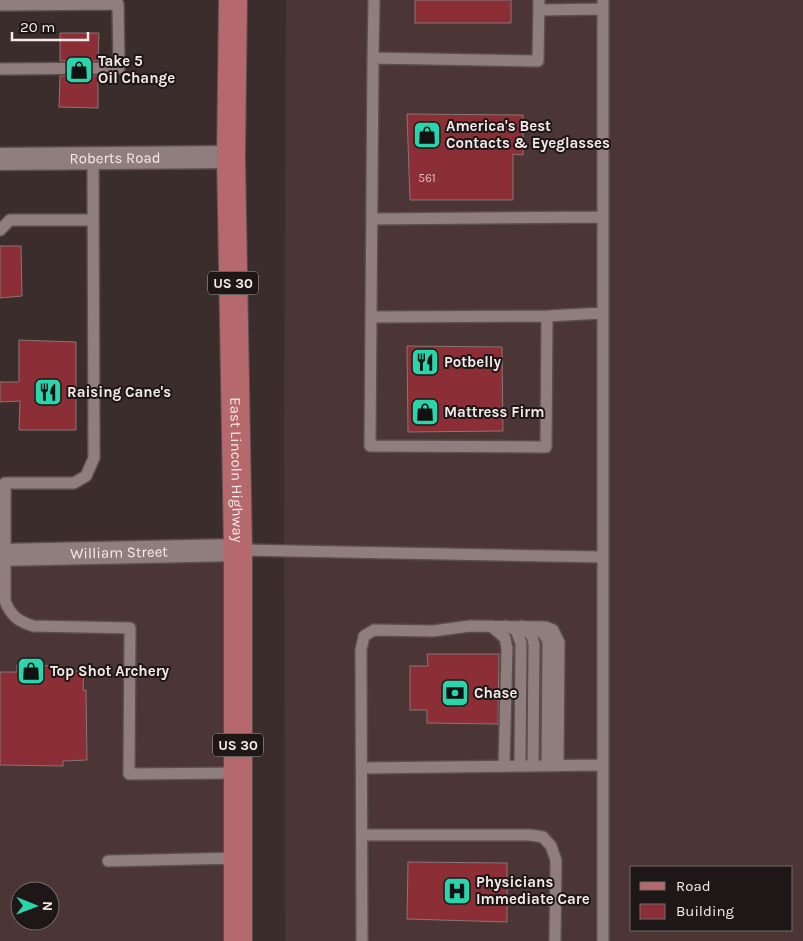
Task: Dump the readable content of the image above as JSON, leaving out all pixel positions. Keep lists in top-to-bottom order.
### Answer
{
  "streets": {
    "main road": ["US 30", "East Lincoln Highway"],
    "street": ["Roberts Road", "William Street"]
  },
  "crossings": [
    ["Roberts Road", "East Lincoln Highway"],
    ["East Lincoln Highway", "William Street"]
  ],
  "places": {
    "shop": [
      "Take 5 Oil Change",
      "America's Best Contacts & Eyeglasses",
      "Mattress Firm",
      "Top Shot Archery"
    ],
    "restaurant": ["Potbelly", "Raising Cane's"],
    "bank": ["Chase"],
    "hospital": ["Physicians Immediate Care"]
  },
  "house_numbers": ["561"],
  "legend": ["Road", "Building"],
  "scale_bar": "20 m",
  "north": "right"
}
